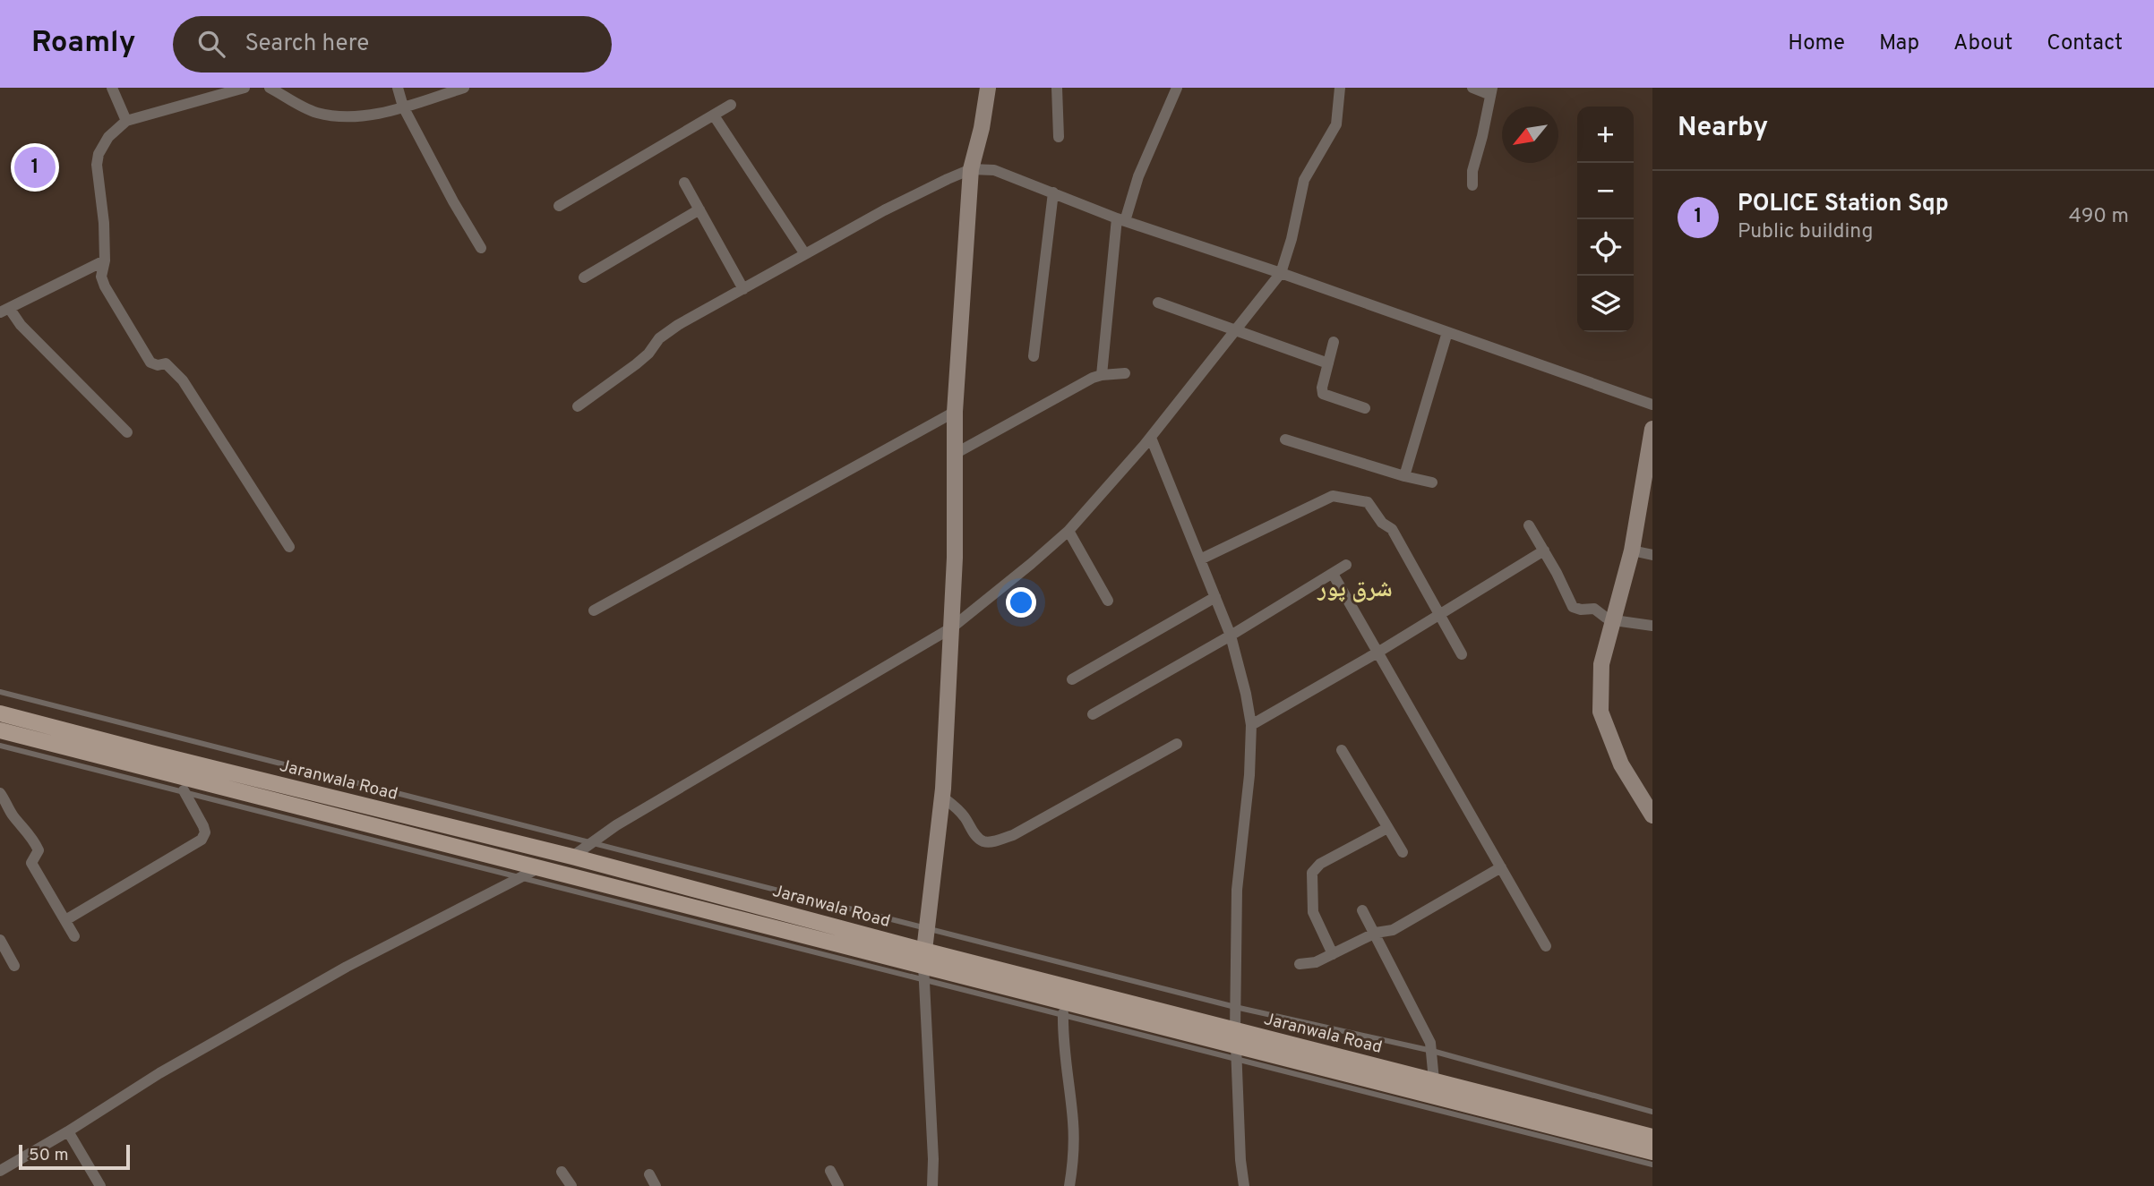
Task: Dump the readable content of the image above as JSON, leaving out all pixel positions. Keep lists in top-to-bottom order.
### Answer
{
  "streets": {
    "main road": ["Jaranwala Road"]
  },
  "districts": ["شرق پور"],
  "scale_bar": "50 m",
  "north": "bottom left",
  "page": {
    "header": "Roamly",
    "search": "Search here",
    "nav": [
      "Home",
      "Map",
      "About",
      "Contact"
    ],
    "heading": "Nearby",
    "map_buttons": ["+", "−"],
    "pins": "1",
    "list": [
      {
        "mark": "1",
        "name": "POLICE Station Sqp",
        "note": "Public building",
        "value": "490 m"
      }
    ],
    "scale": "50 m"
  }
}
